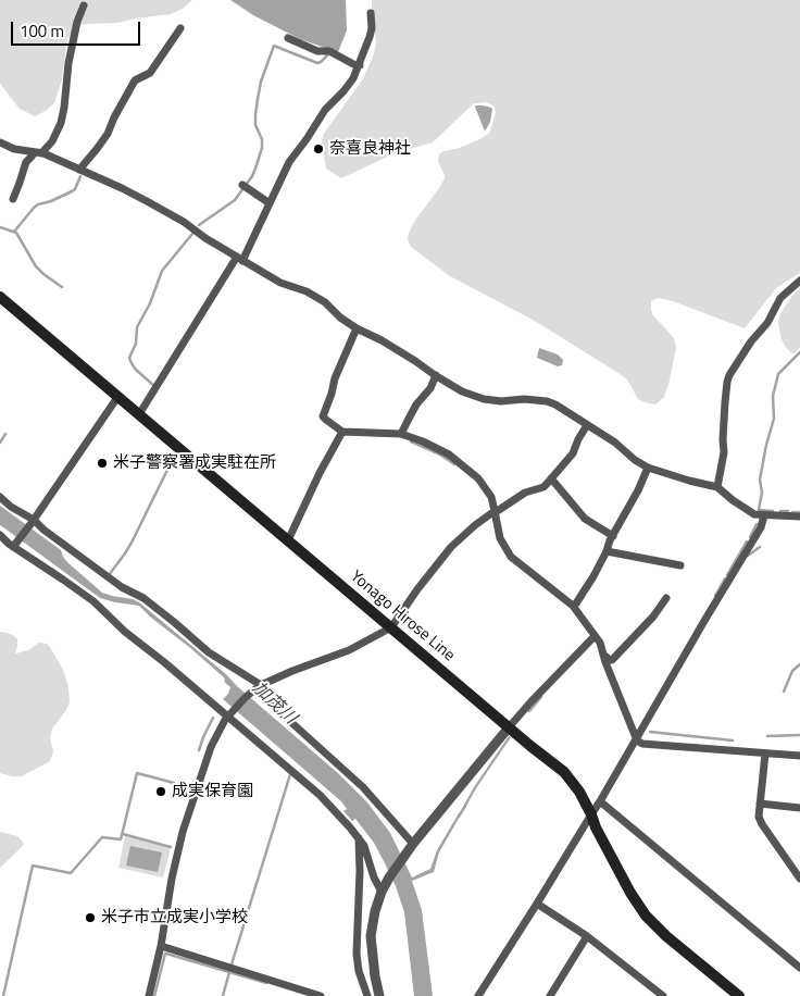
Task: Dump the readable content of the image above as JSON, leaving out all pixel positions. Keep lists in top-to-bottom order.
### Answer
{
  "streets": {
    "main road": ["Yonago Hirose Line"]
  },
  "water": ["加茂川"],
  "places": [
    "奈喜良神社",
    "米子警察署成実駐在所",
    "成実保育園",
    "米子市立成実小学校"
  ],
  "scale_bar": "100 m"
}
